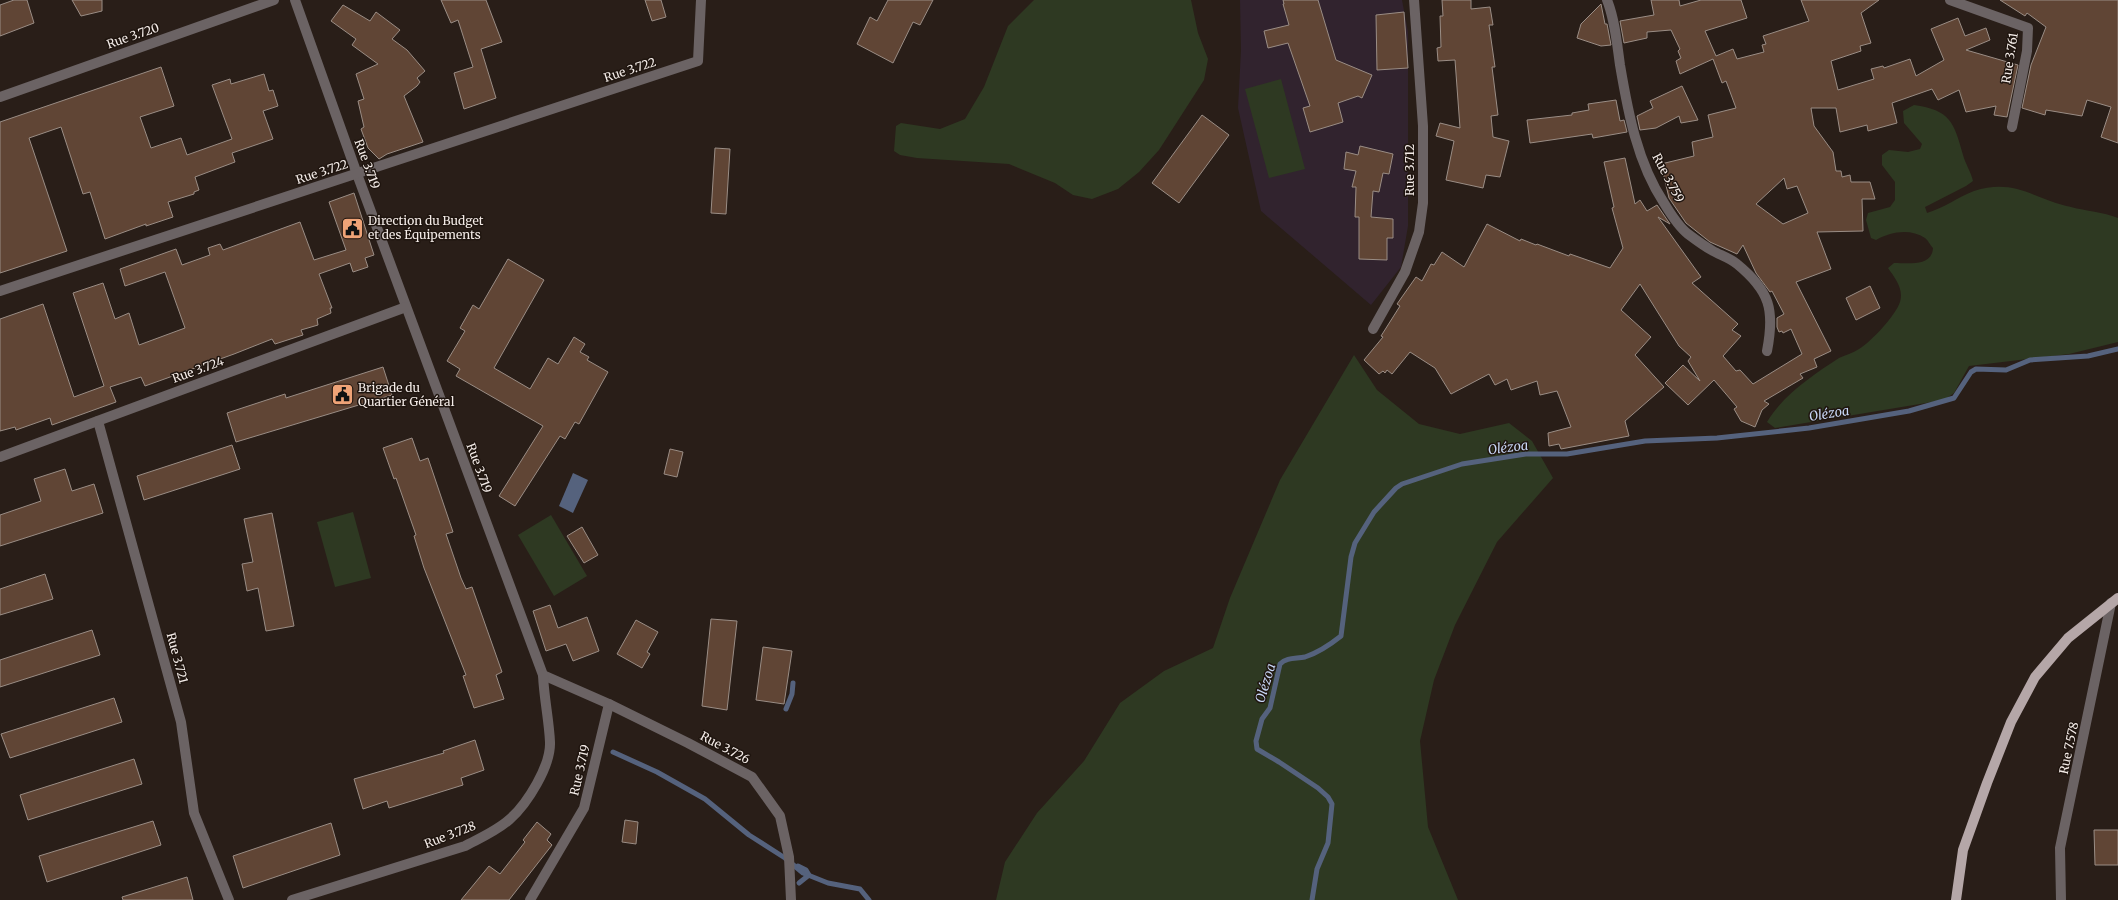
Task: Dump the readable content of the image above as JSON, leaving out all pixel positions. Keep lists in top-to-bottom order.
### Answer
{
  "streets": {
    "street": [
      "Rue 3.720",
      "Rue 3.761",
      "Rue 3.722",
      "Rue 3.719",
      "Rue 3.712",
      "Rue 3.759",
      "Rue 3.724",
      "Rue 3.721",
      "Rue 3.726",
      "Rue 7.578",
      "Rue 3.728"
    ]
  },
  "crossings": [
    ["Rue 3.722", "Rue 3.719"],
    ["Rue 3.719", "Rue 3.724"],
    ["Rue 3.719", "Rue 3.726"],
    ["Rue 3.719", "Rue 3.728"],
    ["Rue 3.724", "Rue 3.721"]
  ],
  "water": ["Olézoa"],
  "places": {
    "public building": ["Direction du Budget et des Équipements", "Brigade du Quartier Général"]
  }
}
